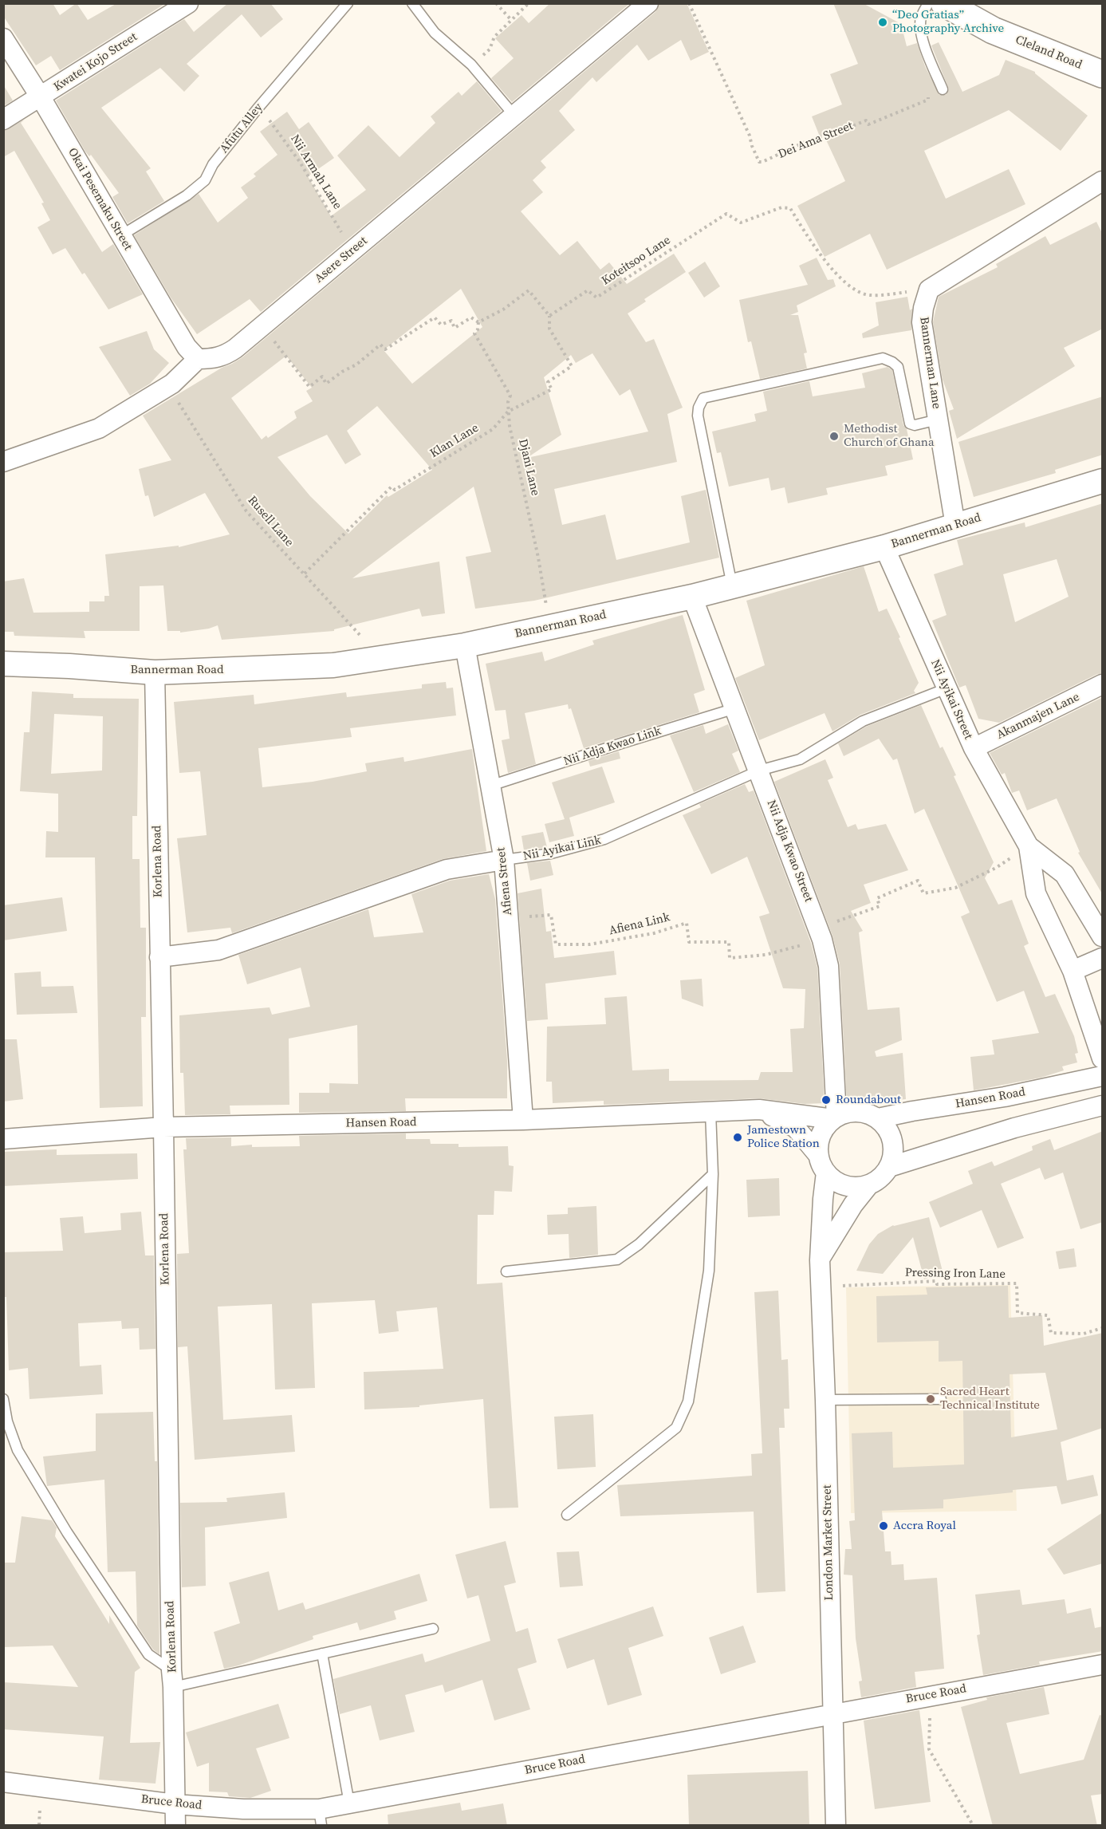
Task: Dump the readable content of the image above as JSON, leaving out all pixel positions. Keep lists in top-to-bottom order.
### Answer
{
  "streets": {
    "main road": ["Cleland Road"],
    "street": [
      "Kwatei Kojo Street",
      "Okai Pesemaku Street",
      "Asere Street",
      "Bannerman Lane",
      "Bannerman Road",
      "Nii Ayikai Street",
      "Akanmajen Lane",
      "Nii Ayikai Link",
      "Nii Adja Kwao Street",
      "Korlena Road",
      "Afiena Street",
      "Hansen Road",
      "London Market Street",
      "Bruce Road"
    ],
    "lane": ["Afutu Alley", "Nii Adja Kwao Link"],
    "path": [
      "Dei Ama Street",
      "Nii Armah Lane",
      "Koteitsoo Lane",
      "Klan Lane",
      "Djani Lane",
      "Rusell Lane",
      "Afiena Link",
      "Pressing Iron Lane"
    ]
  },
  "crossings": [
    ["Kwatei Kojo Street", "Okai Pesemaku Street"],
    ["Afutu Alley", "Nii Armah Lane"],
    ["Afutu Alley", "Okai Pesemaku Street"],
    ["Nii Armah Lane", "Asere Street"],
    ["Okai Pesemaku Street", "Asere Street"],
    ["Koteitsoo Lane", "Bannerman Lane"],
    ["Koteitsoo Lane", "Klan Lane"],
    ["Bannerman Lane", "Bannerman Road"],
    ["Klan Lane", "Djani Lane"],
    ["Klan Lane", "Rusell Lane"],
    ["Djani Lane", "Bannerman Road"],
    ["Rusell Lane", "Bannerman Road"],
    ["Bannerman Road", "Nii Ayikai Street"],
    ["Bannerman Road", "Nii Adja Kwao Street"],
    ["Bannerman Road", "Korlena Road"],
    ["Bannerman Road", "Afiena Street"],
    ["Nii Ayikai Street", "Akanmajen Lane"],
    ["Nii Ayikai Street", "Nii Ayikai Link"],
    ["Nii Adja Kwao Link", "Nii Adja Kwao Street"],
    ["Nii Adja Kwao Link", "Afiena Street"],
    ["Nii Ayikai Link", "Nii Adja Kwao Street"],
    ["Nii Ayikai Link", "Korlena Road"],
    ["Nii Ayikai Link", "Afiena Street"],
    ["Nii Adja Kwao Street", "Afiena Link"],
    ["Nii Adja Kwao Street", "Hansen Road"],
    ["Nii Adja Kwao Street", "London Market Street"],
    ["Korlena Road", "Hansen Road"],
    ["Korlena Road", "Bruce Road"],
    ["Afiena Street", "Afiena Link"],
    ["Afiena Street", "Hansen Road"],
    ["Hansen Road", "London Market Street"],
    ["Pressing Iron Lane", "London Market Street"],
    ["London Market Street", "Bruce Road"]
  ],
  "places": [
    "“Deo Gratias” Photography Archive",
    "Methodist Church of Ghana",
    "Roundabout",
    "Jamestown Police Station",
    "Sacred Heart Technical Institute",
    "Accra Royal"
  ]
}
